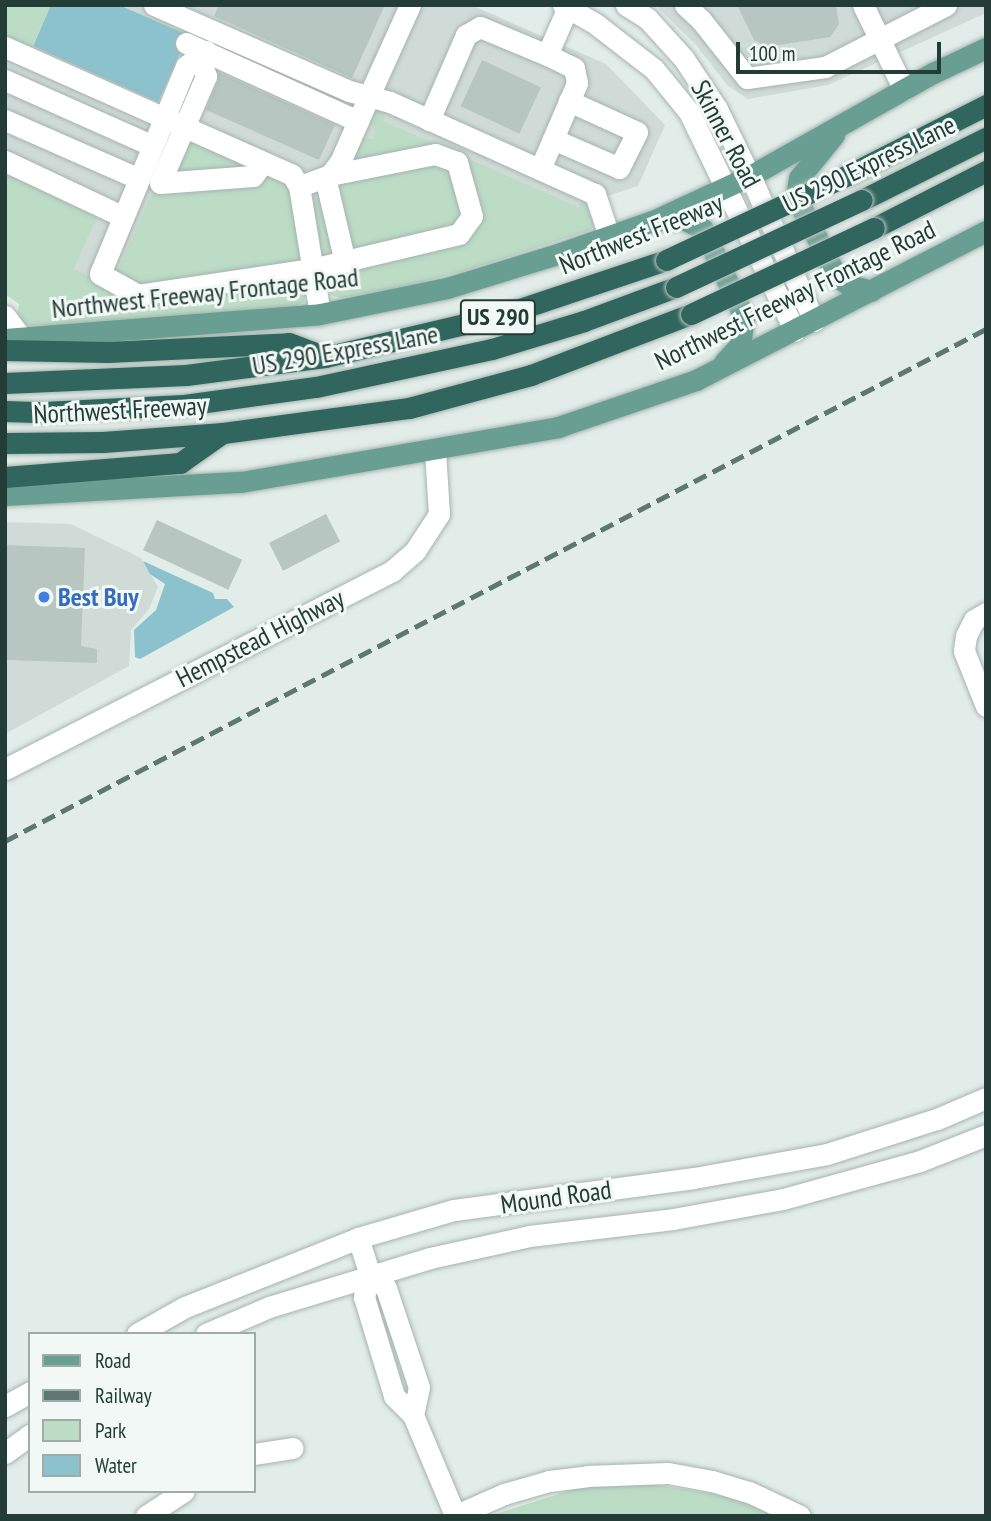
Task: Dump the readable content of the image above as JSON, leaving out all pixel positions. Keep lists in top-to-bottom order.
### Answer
{
  "streets": {
    "highway": ["US 290 Express Lane", "Northwest Freeway", "US 290"],
    "main road": ["Northwest Freeway Frontage Road"],
    "street": ["Skinner Road", "Hempstead Highway", "Mound Road"]
  },
  "crossings": [
    ["Skinner Road", "Northwest Freeway Frontage Road"],
    ["Northwest Freeway Frontage Road", "Hempstead Highway"]
  ],
  "places": ["Best Buy"],
  "legend": [
    "Road",
    "Railway",
    "Park",
    "Water"
  ],
  "scale_bar": "100 m"
}
